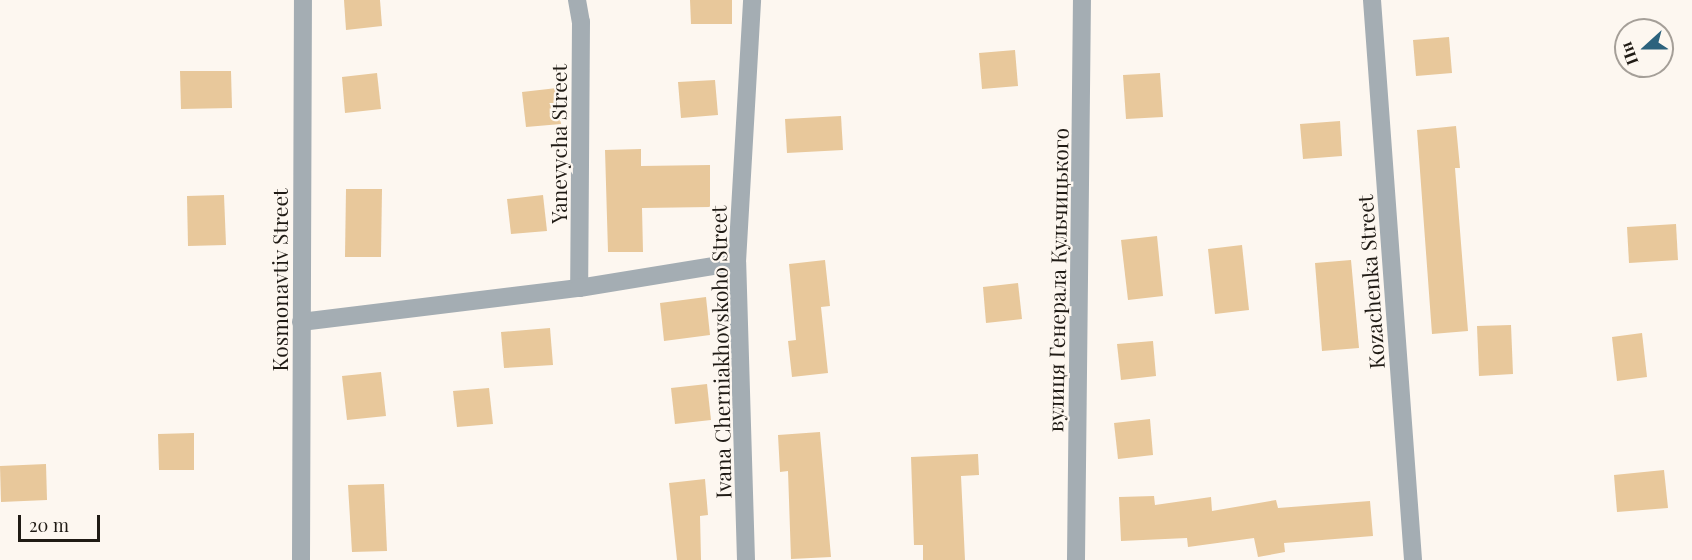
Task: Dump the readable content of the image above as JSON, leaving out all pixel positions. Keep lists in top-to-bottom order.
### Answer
{
  "streets": {
    "street": [
      "Yanevycha Street",
      "Kosmonavtiv Street",
      "вулиця Генерала Кульчицького",
      "Kozachenka Street",
      "Ivana Cherniakhovskoho Street"
    ]
  },
  "scale_bar": "20 m",
  "north": "left"
}
